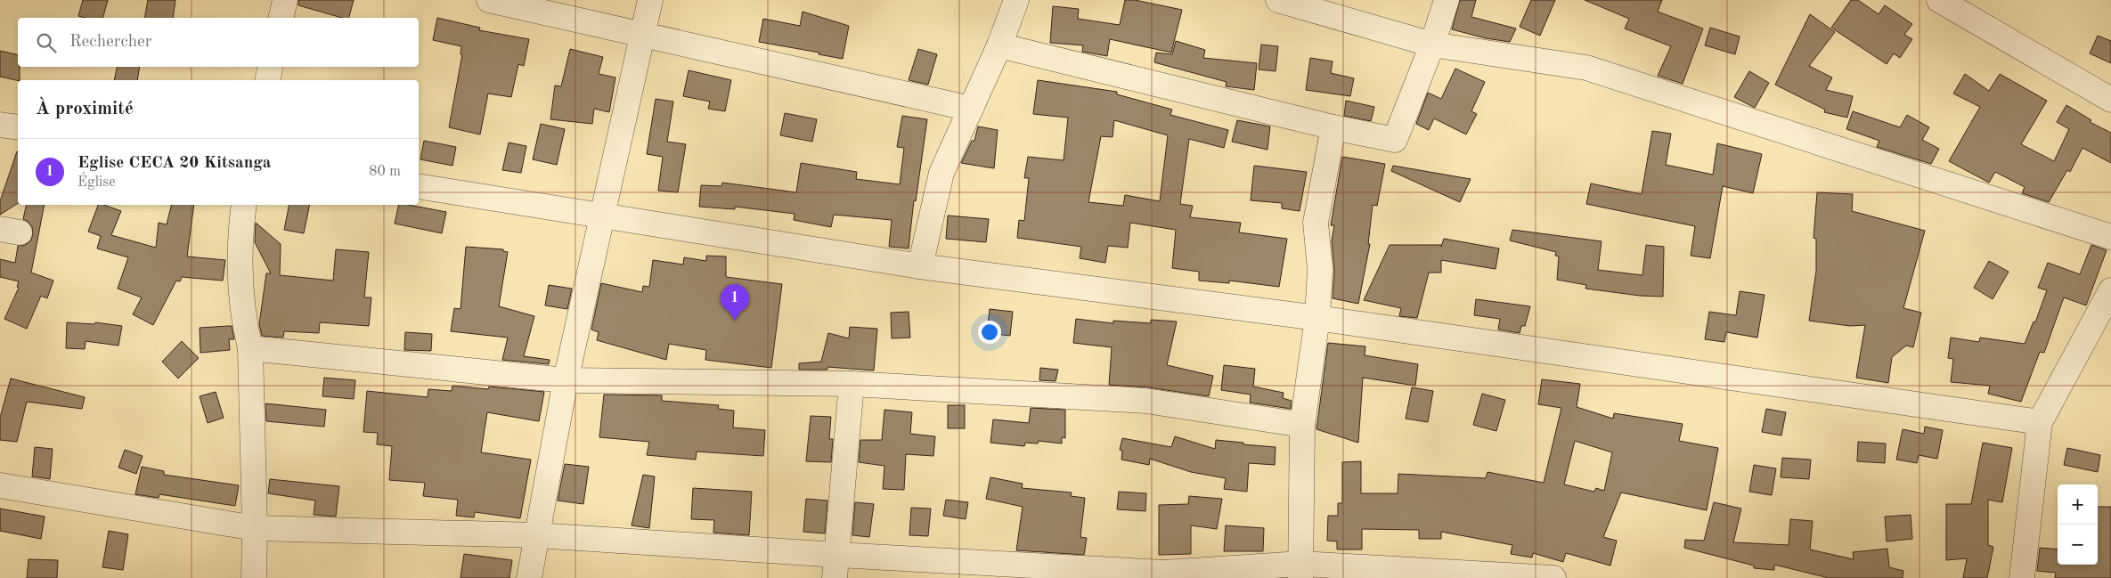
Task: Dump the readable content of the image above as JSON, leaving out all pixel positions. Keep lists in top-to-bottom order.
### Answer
{
  "page": {
    "search": "Rechercher",
    "heading": "À proximité",
    "list": [
      {
        "mark": "1",
        "name": "Eglise CECA 20 Kitsanga",
        "note": "Église",
        "value": "80 m"
      }
    ],
    "pins": "1",
    "map_buttons": ["+", "−"]
  }
}
